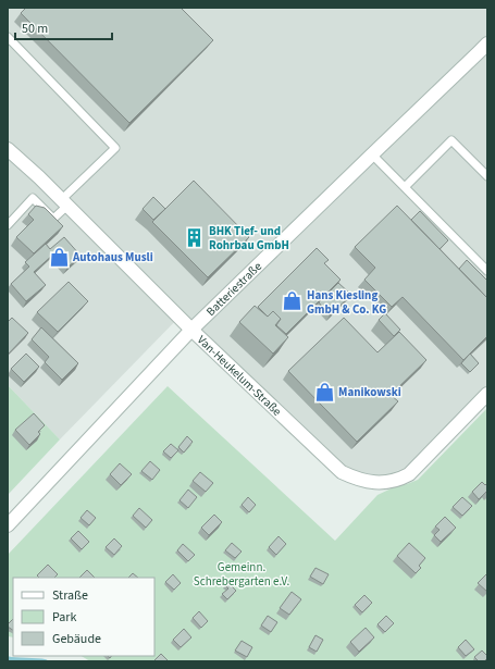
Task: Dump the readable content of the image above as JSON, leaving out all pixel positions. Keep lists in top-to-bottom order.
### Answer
{
  "streets": {
    "street": ["Batteriestraße", "Van-Heukelum-Straße"]
  },
  "crossings": [
    ["Batteriestraße", "Van-Heukelum-Straße"]
  ],
  "parks": ["Gemeinn. Schrebergarten e.V."],
  "places": {
    "building": ["BHK Tief- und Rohrbau GmbH"],
    "shop": ["Autohaus Musli", "Hans Kiesling GmbH & Co. KG", "Manikowski"]
  },
  "legend": ["Straße", "Park", "Gebäude"],
  "scale_bar": "50 m"
}
